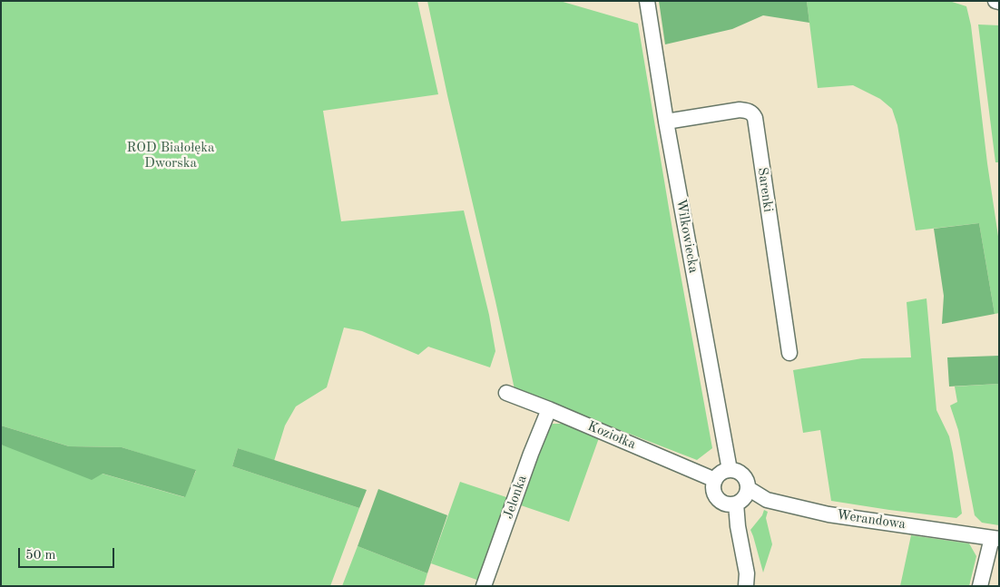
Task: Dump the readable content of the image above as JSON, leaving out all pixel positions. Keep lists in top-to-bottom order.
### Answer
{
  "streets": {
    "street": [
      "Sarenki",
      "Wilkowiecka",
      "Koziołka",
      "Jelonka",
      "Werandowa"
    ]
  },
  "crossings": [
    ["Sarenki", "Wilkowiecka"],
    ["Wilkowiecka", "Koziołka"],
    ["Wilkowiecka", "Werandowa"],
    ["Koziołka", "Jelonka"],
    ["Koziołka", "Werandowa"]
  ],
  "parks": ["ROD Białołęka Dworska"],
  "scale_bar": "50 m"
}
